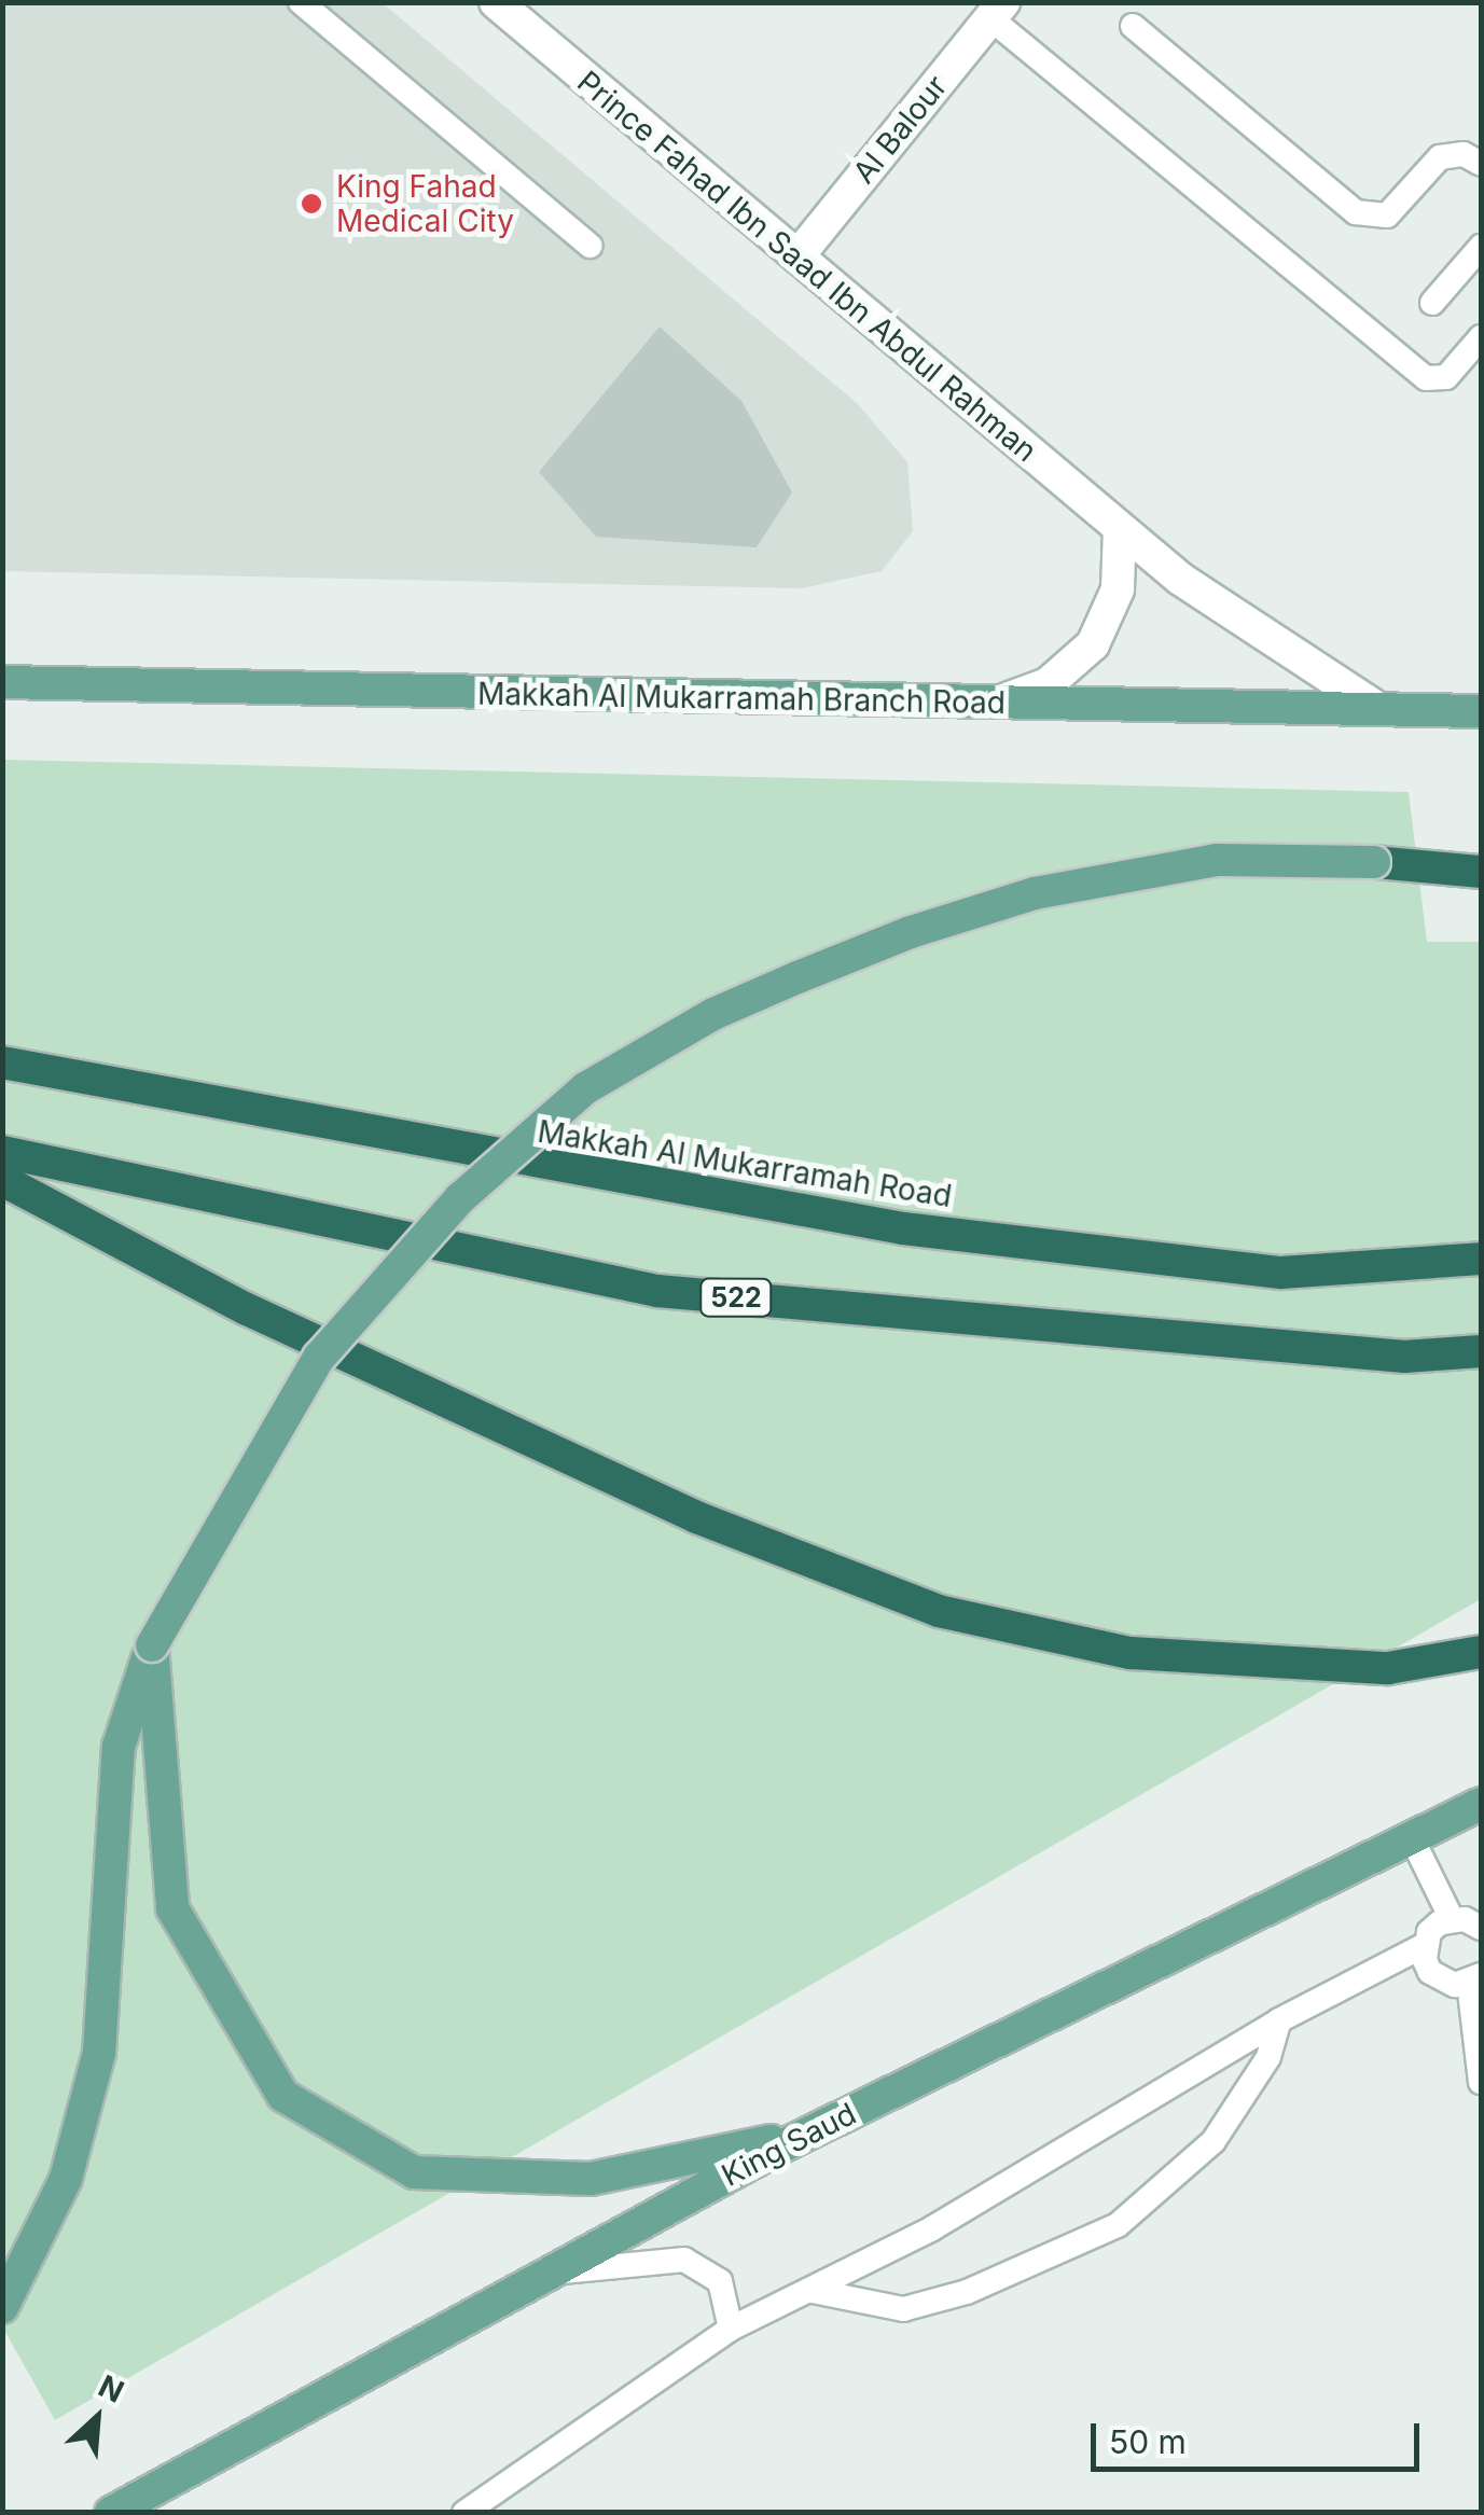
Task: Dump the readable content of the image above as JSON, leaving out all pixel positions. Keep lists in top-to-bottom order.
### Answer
{
  "streets": {
    "highway": ["Makkah Al Mukarramah Road", "522"],
    "main road": ["Makkah Al Mukarramah Branch Road", "King Saud"],
    "street": ["Al Balour", "Prince Fahad Ibn Saad Ibn Abdul Rahman"]
  },
  "crossings": [
    ["Al Balour", "Prince Fahad Ibn Saad Ibn Abdul Rahman"],
    ["Prince Fahad Ibn Saad Ibn Abdul Rahman", "Makkah Al Mukarramah Branch Road"]
  ],
  "places": ["King Fahad Medical City"],
  "scale_bar": "50 m",
  "north": "top right"
}
